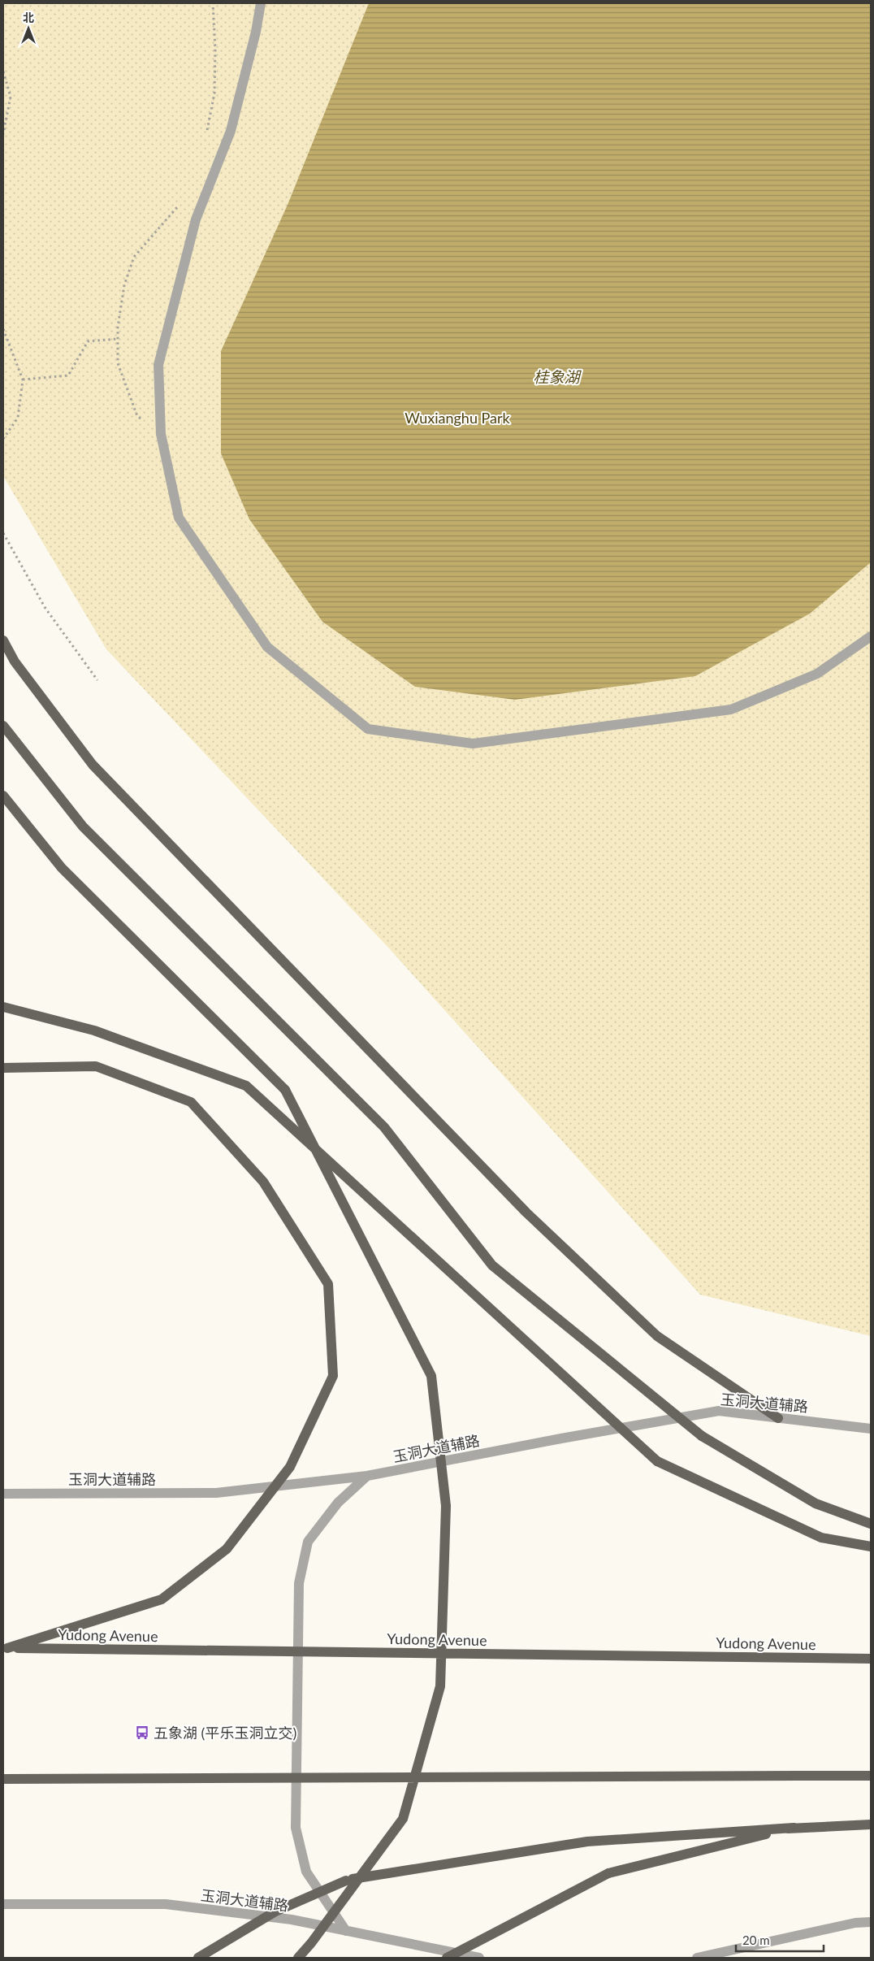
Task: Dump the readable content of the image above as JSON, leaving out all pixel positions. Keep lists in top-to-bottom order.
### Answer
{
  "streets": {
    "main road": ["Yudong Avenue"],
    "street": ["玉洞大道辅路"]
  },
  "water": ["桂象湖"],
  "parks": ["Wuxianghu Park"],
  "places": {
    "bus stop": ["五象湖 (平乐玉洞立交)"]
  },
  "scale_bar": "20 m",
  "north": "top"
}
